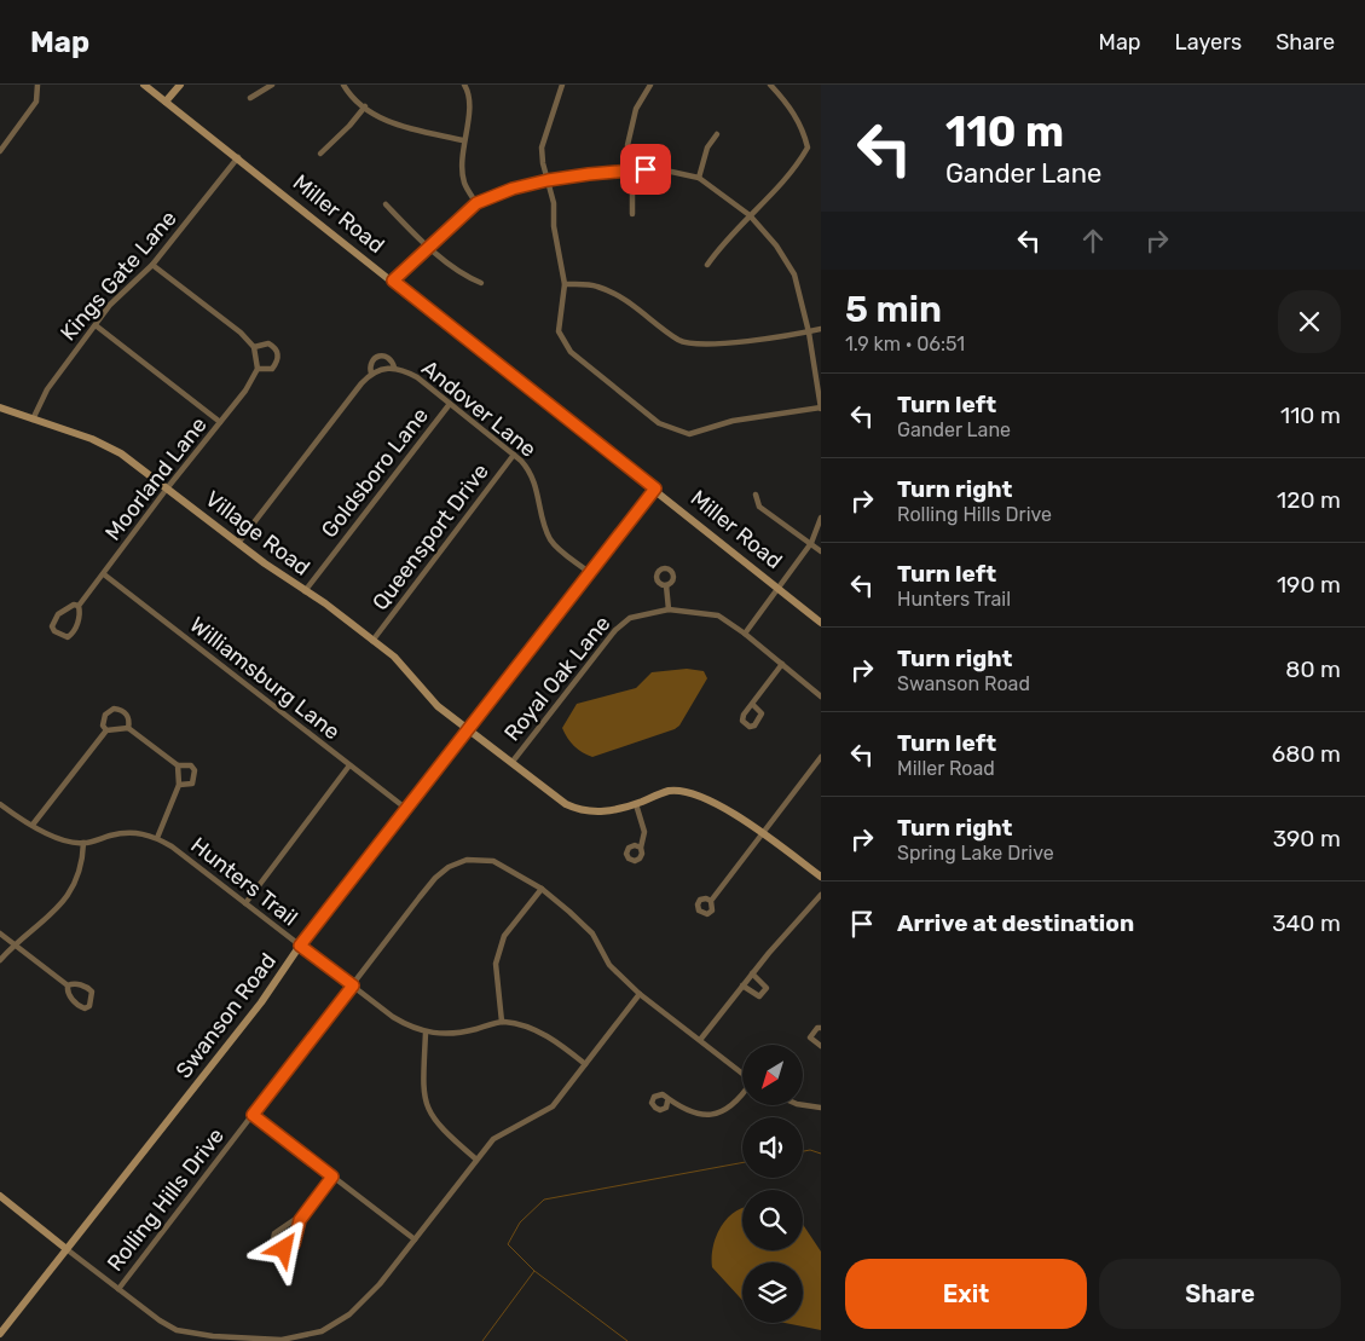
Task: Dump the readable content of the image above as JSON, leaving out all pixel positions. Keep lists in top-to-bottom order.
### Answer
{
  "streets": {
    "street": [
      "Miller Road",
      "Kings Gate Lane",
      "Andover Lane",
      "Goldsboro Lane",
      "Moorland Lane",
      "Village Road",
      "Queensport Drive",
      "Williamsburg Lane",
      "Royal Oak Lane",
      "Hunters Trail",
      "Swanson Road",
      "Rolling Hills Drive"
    ]
  },
  "crossings": [
    ["Miller Road", "Kings Gate Lane"],
    ["Miller Road", "Swanson Road"],
    ["Kings Gate Lane", "Moorland Lane"],
    ["Kings Gate Lane", "Village Road"],
    ["Andover Lane", "Goldsboro Lane"],
    ["Andover Lane", "Village Road"],
    ["Andover Lane", "Queensport Drive"],
    ["Andover Lane", "Swanson Road"],
    ["Goldsboro Lane", "Village Road"],
    ["Moorland Lane", "Village Road"],
    ["Moorland Lane", "Williamsburg Lane"],
    ["Village Road", "Queensport Drive"],
    ["Village Road", "Royal Oak Lane"],
    ["Village Road", "Swanson Road"],
    ["Williamsburg Lane", "Swanson Road"],
    ["Hunters Trail", "Swanson Road"],
    ["Hunters Trail", "Rolling Hills Drive"]
  ],
  "north": "bottom left",
  "page": {
    "header": "Map",
    "nav": ["Map", "Layers", "Share"],
    "turn": ["110 m", "Gander Lane"],
    "heading": ["5 min", "1.9 km · 06:51"],
    "list": [
      {
        "name": "Turn left",
        "note": "Gander Lane",
        "value": "110 m"
      },
      {
        "name": "Turn right",
        "note": "Rolling Hills Drive",
        "value": "120 m"
      },
      {
        "name": "Turn left",
        "note": "Hunters Trail",
        "value": "190 m"
      },
      {
        "name": "Turn right",
        "note": "Swanson Road",
        "value": "80 m"
      },
      {
        "name": "Turn left",
        "note": "Miller Road",
        "value": "680 m"
      },
      {
        "name": "Turn right",
        "note": "Spring Lake Drive",
        "value": "390 m"
      },
      {
        "name": "Arrive at destination",
        "value": "340 m"
      }
    ],
    "buttons": ["Exit", "Share"]
  }
}
